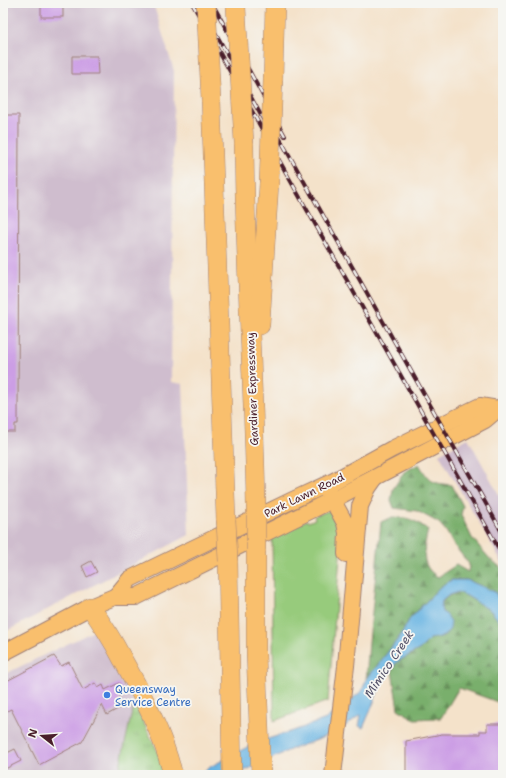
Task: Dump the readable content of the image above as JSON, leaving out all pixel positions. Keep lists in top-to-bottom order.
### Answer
{
  "streets": {
    "highway": ["Gardiner Expressway"],
    "main road": ["Park Lawn Road"]
  },
  "water": ["Mimico Creek"],
  "places": ["Queensway Service Centre"],
  "north": "left"
}
